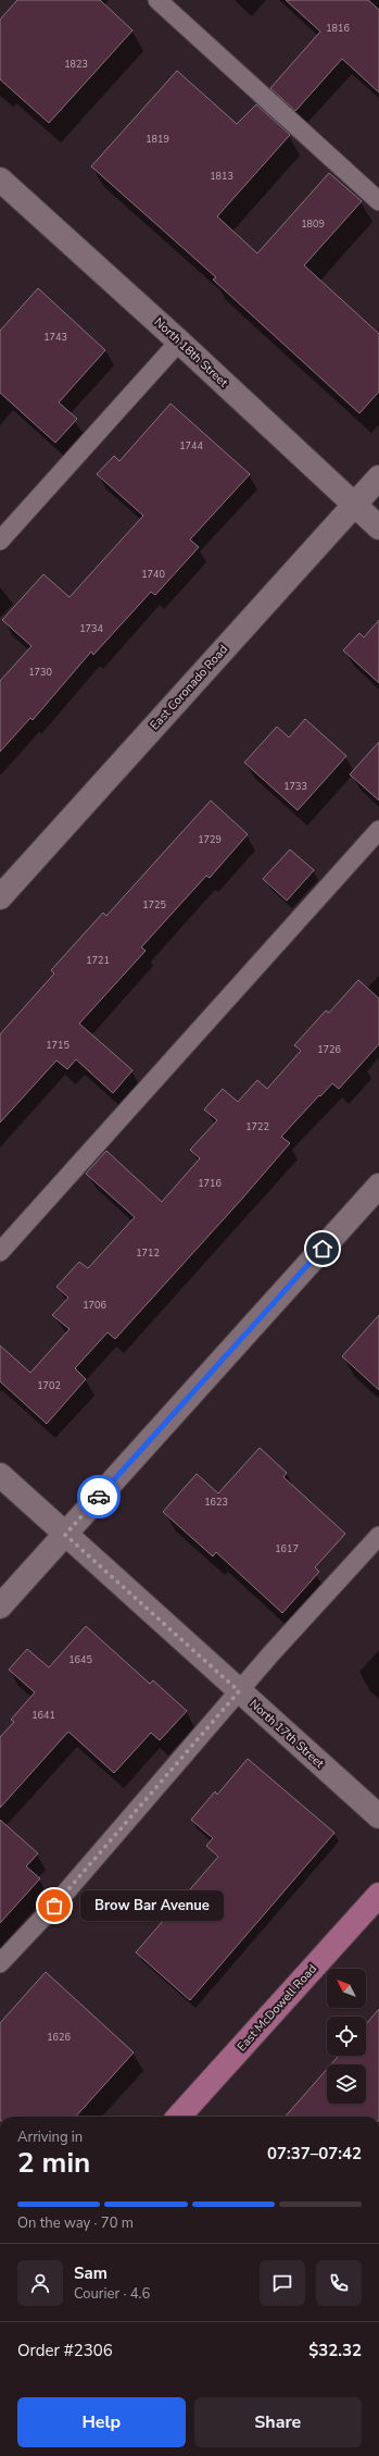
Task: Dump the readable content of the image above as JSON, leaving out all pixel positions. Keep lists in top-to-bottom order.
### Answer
{
  "streets": {
    "main road": ["East McDowell Road"],
    "street": ["North 18th Street", "East Coronado Road", "North 17th Street"]
  },
  "crossings": [
    ["North 18th Street", "East Coronado Road"]
  ],
  "places": ["Brow Bar Avenue"],
  "house_numbers": [
    "1816",
    "1823",
    "1819",
    "1813",
    "1809",
    "1743",
    "1744",
    "1740",
    "1734",
    "1730",
    "1733",
    "1729",
    "1725",
    "1721",
    "1715",
    "1726",
    "1722",
    "1716",
    "1712",
    "1706",
    "1702",
    "1623",
    "1617",
    "1645",
    "1641",
    "1626"
  ],
  "north": "top left",
  "page": {
    "bubble": "Brow Bar Avenue",
    "heading": ["2 min", "Arriving in", "07:37–07:42"],
    "panel": [
      "Sam",
      "Courier · 4.6",
      "Order #2306",
      "$32.32"
    ],
    "bar": "On the way · 70 m",
    "buttons": ["Help", "Share"]
  }
}
